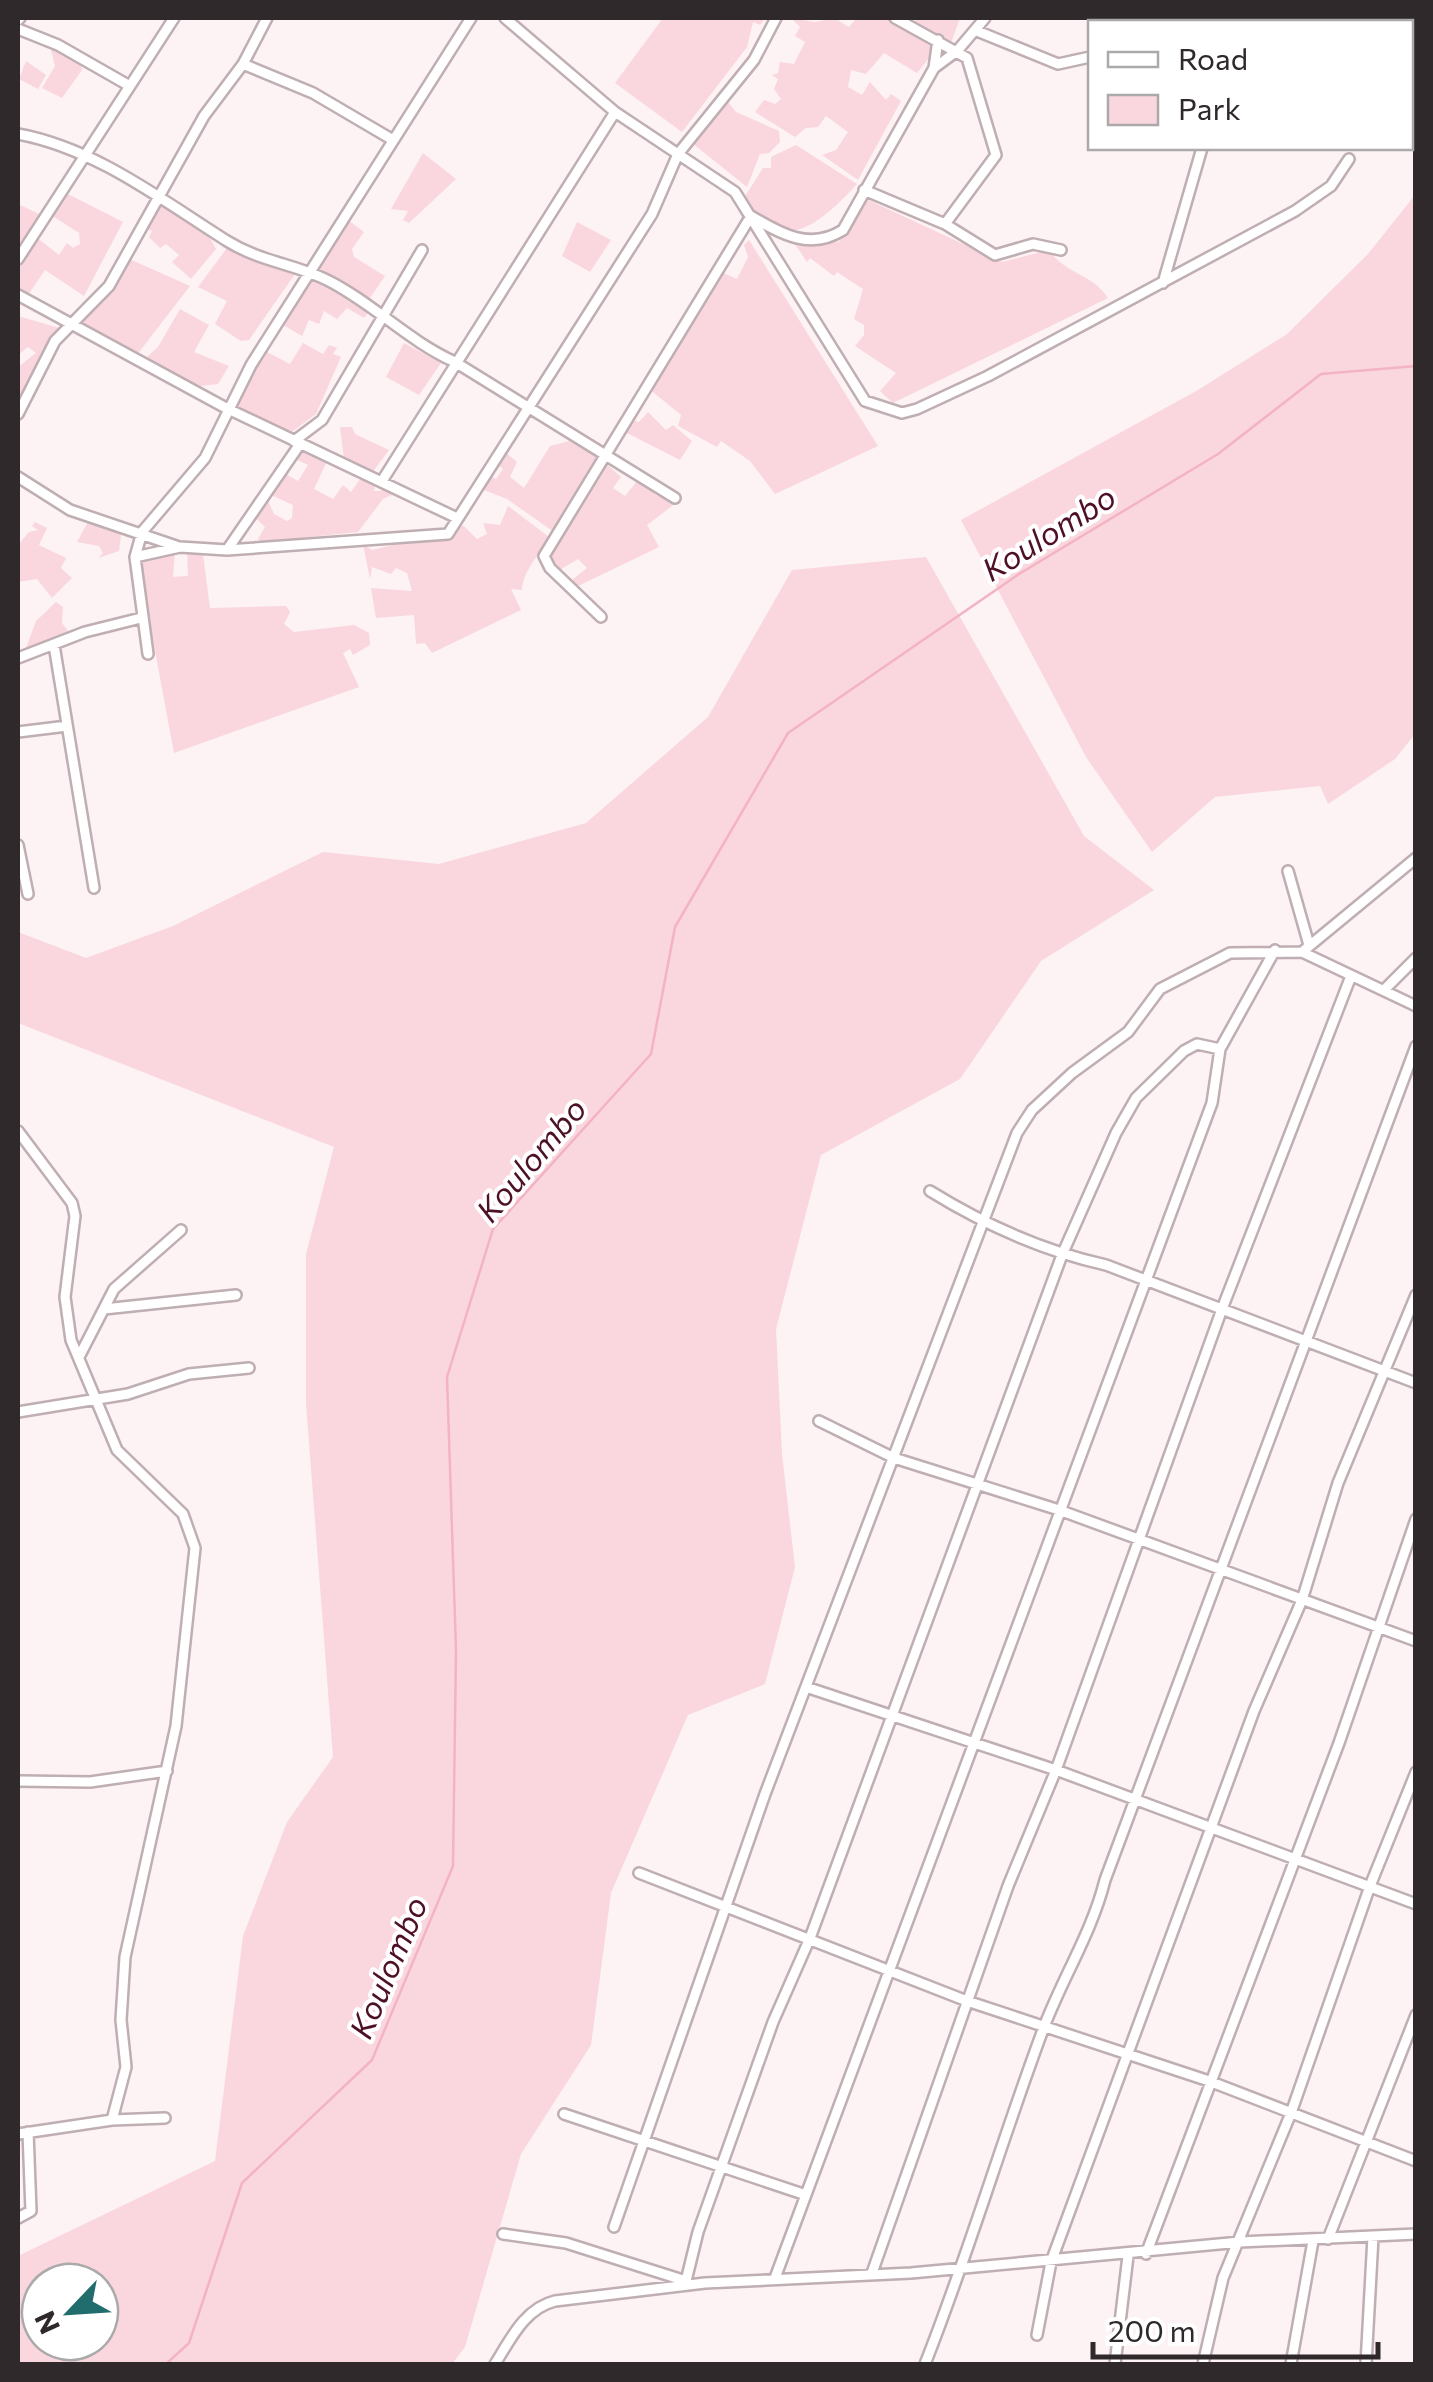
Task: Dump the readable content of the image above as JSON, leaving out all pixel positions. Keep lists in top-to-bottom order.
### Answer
{
  "water": ["Koulombo"],
  "legend": ["Road", "Park"],
  "scale_bar": "200 m",
  "north": "bottom left"
}
